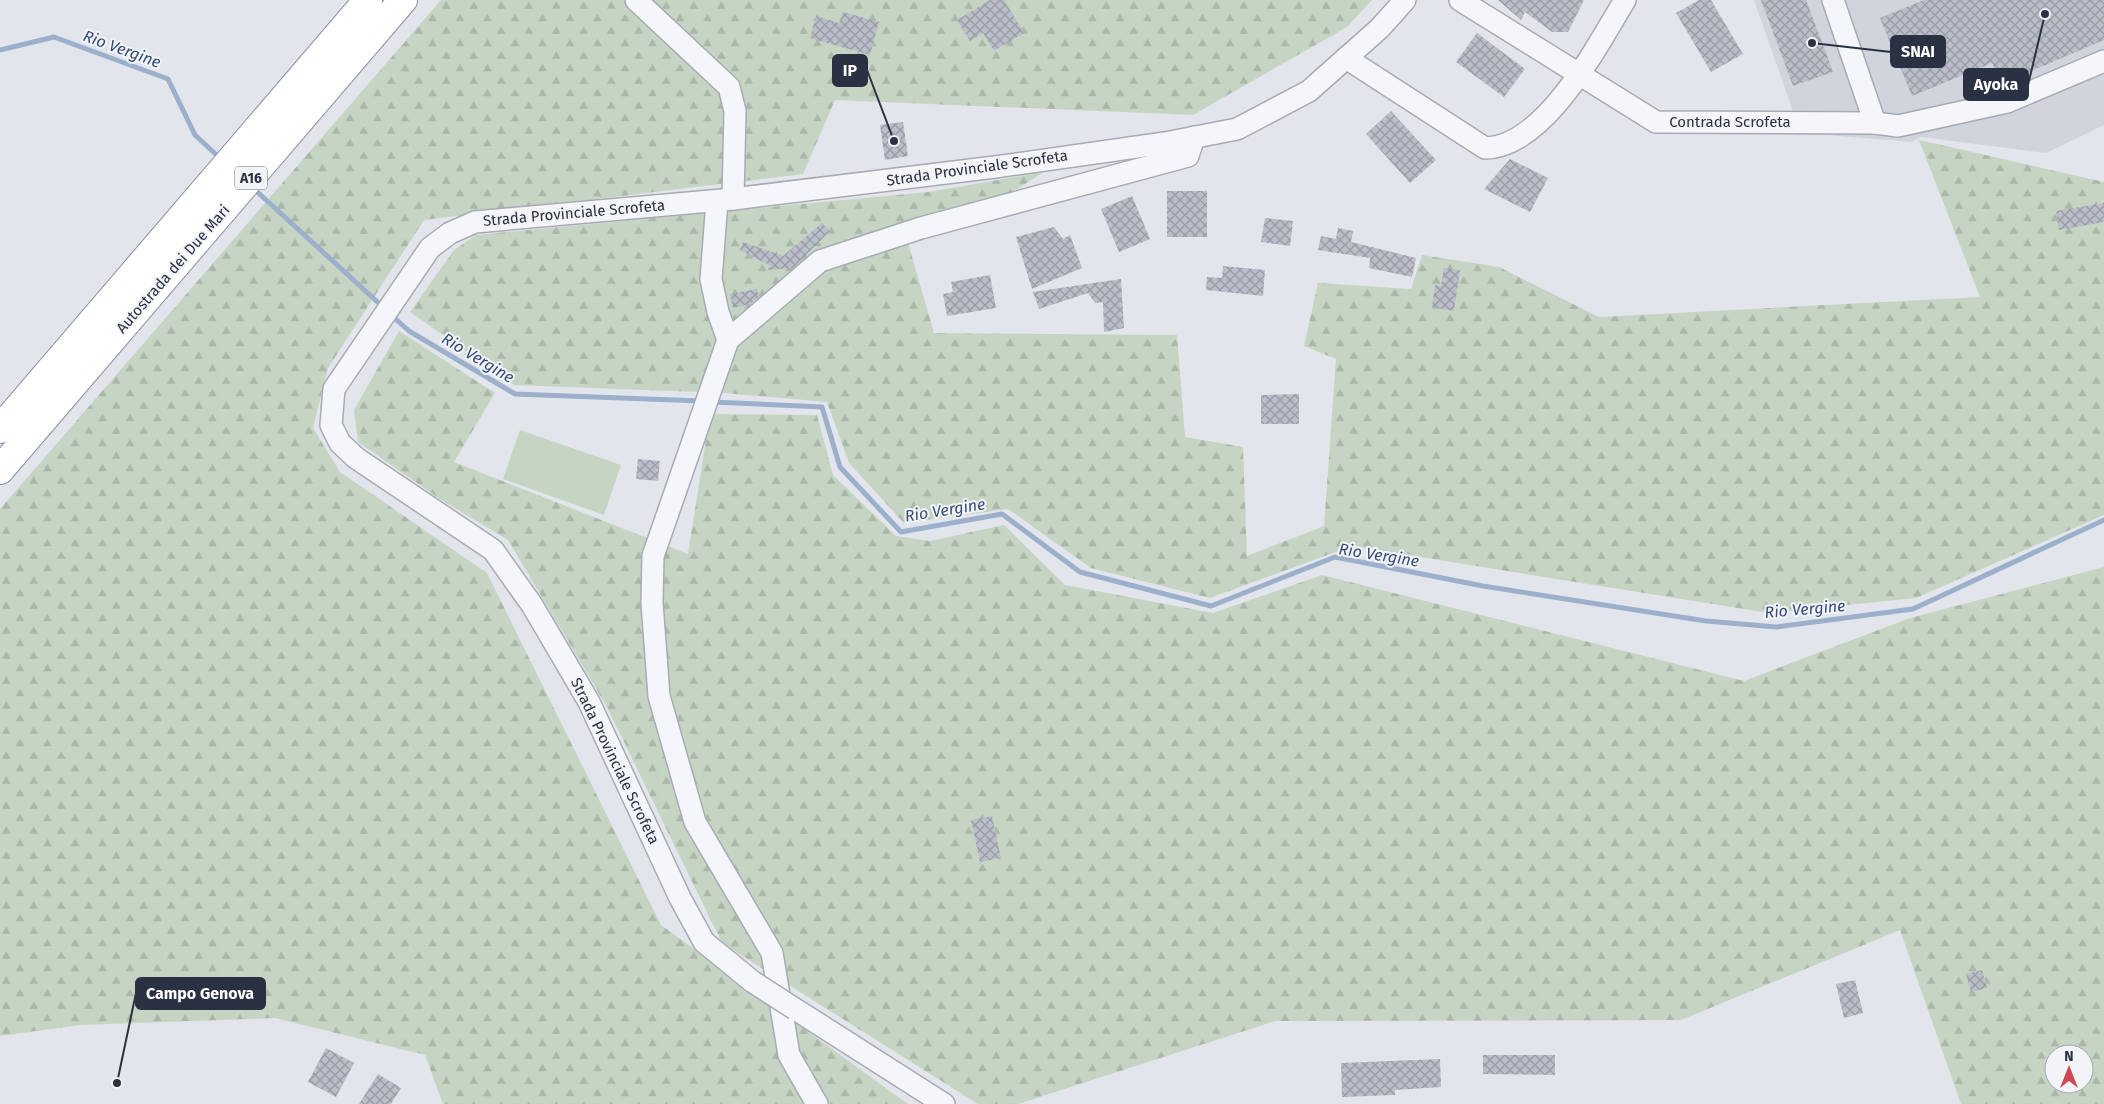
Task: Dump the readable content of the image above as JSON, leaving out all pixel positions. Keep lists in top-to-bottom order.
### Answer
{
  "streets": {
    "highway": ["A16", "Autostrada dei Due Mari"],
    "street": ["Contrada Scrofeta", "Strada Provinciale Scrofeta"]
  },
  "water": ["Rio Vergine"],
  "places": [
    "Ayoka",
    "SNAI",
    "IP",
    "Campo Genova"
  ],
  "north": "top"
}
